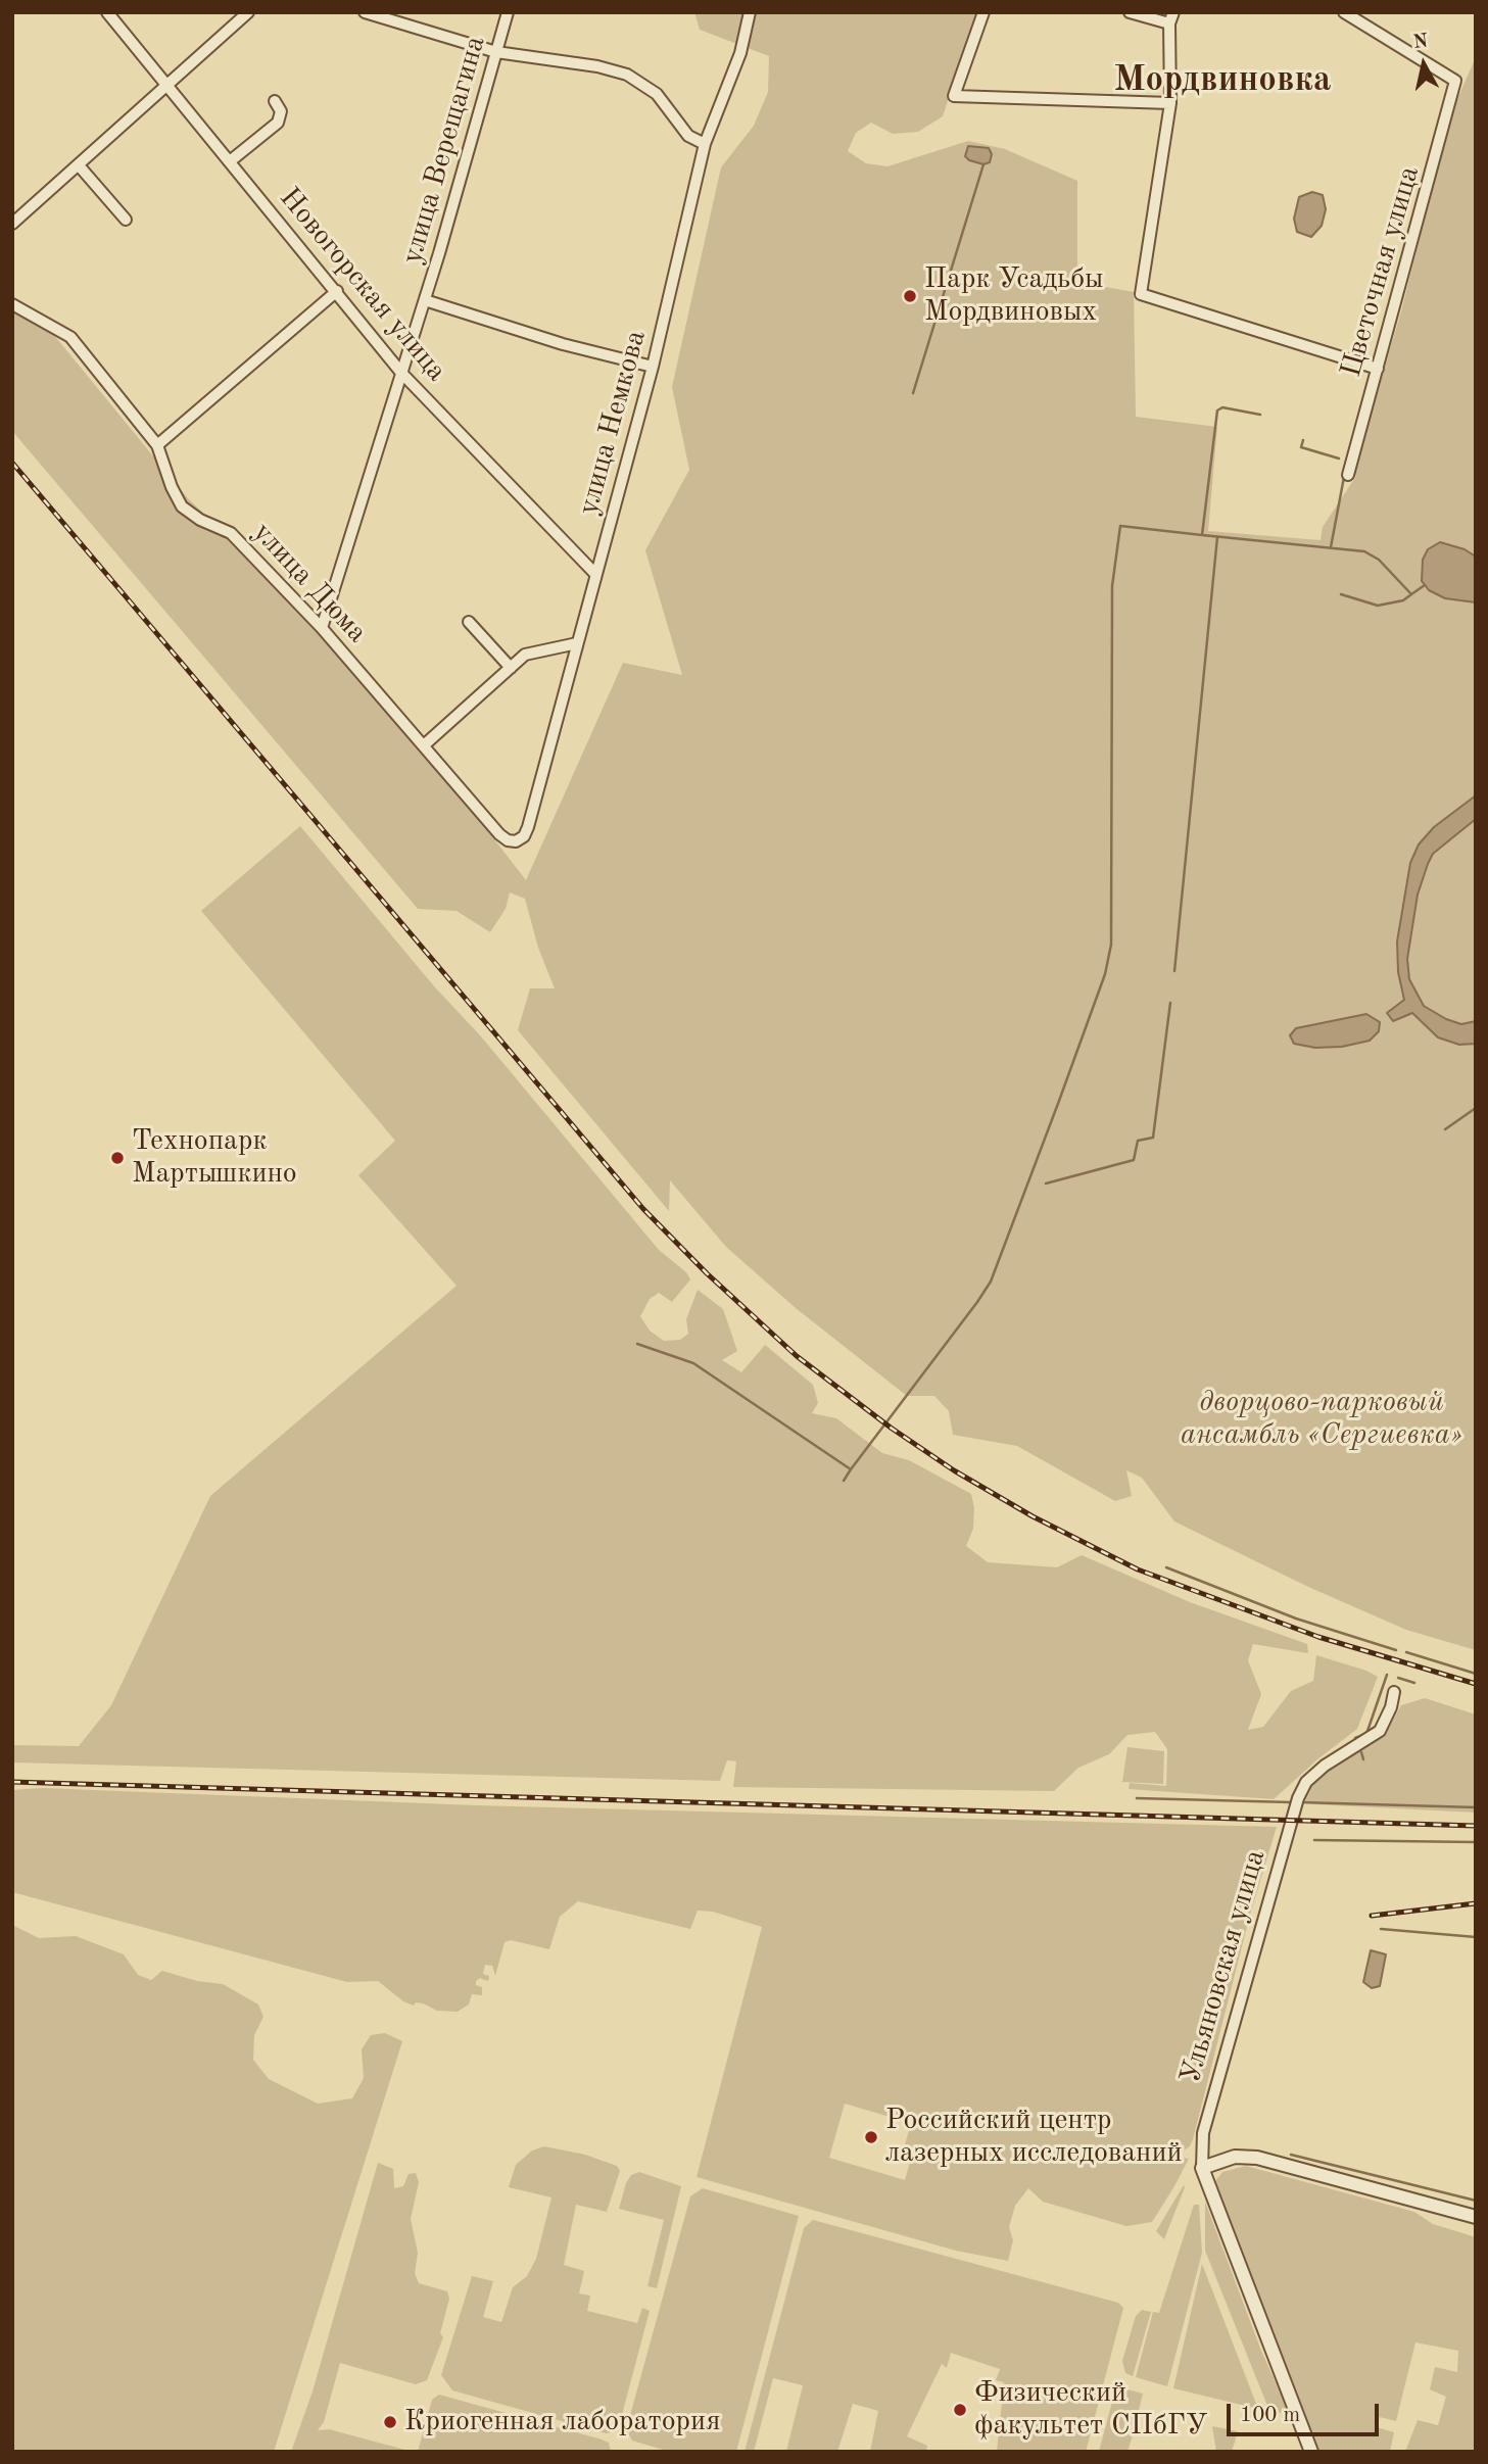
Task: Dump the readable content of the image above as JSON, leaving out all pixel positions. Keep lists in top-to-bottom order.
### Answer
{
  "streets": {
    "street": [
      "улица Верещагина",
      "Цветочная улица",
      "Новогорская улица",
      "улица Немкова",
      "улица Дюма",
      "Ульяновская улица"
    ]
  },
  "crossings": [
    ["улица Верещагина", "Новогорская улица"],
    ["улица Верещагина", "улица Дюма"],
    ["Новогорская улица", "улица Немкова"],
    ["улица Немкова", "улица Дюма"]
  ],
  "districts": ["Мордвиновка"],
  "parks": ["дворцово-парковый ансамбль «Сергиевка»"],
  "places": [
    "Парк Усадьбы Мордвиновых",
    "Технопарк Мартышкино",
    "Российский центр лазерных исследований",
    "Физический факультет СПбГУ",
    "Криогенная лаборатория"
  ],
  "scale_bar": "100 m",
  "north": "top"
}
